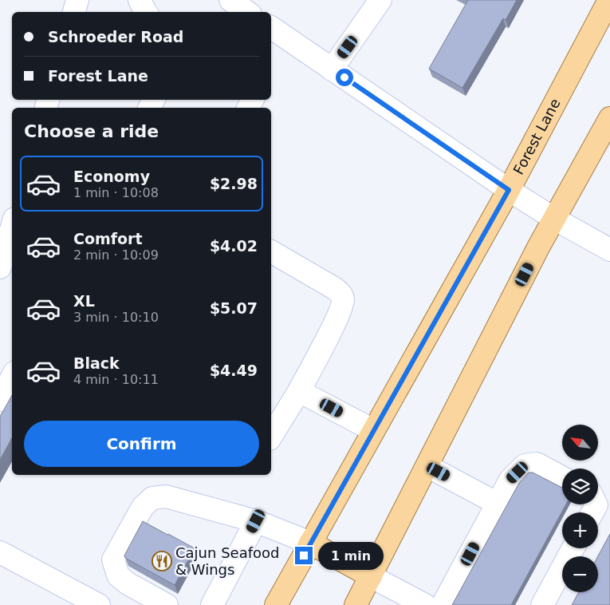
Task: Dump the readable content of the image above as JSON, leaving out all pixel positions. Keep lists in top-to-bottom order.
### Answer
{
  "streets": {
    "main road": ["Forest Lane"]
  },
  "places": {
    "restaurant": ["Cajun Seafood & Wings"]
  },
  "north": "top left",
  "page": {
    "banner": ["Schroeder Road", "Forest Lane"],
    "heading": "Choose a ride",
    "list": [
      {
        "name": "Economy",
        "note": "1 min · 10:08",
        "value": "$2.98"
      },
      {
        "name": "Comfort",
        "note": "2 min · 10:09",
        "value": "$4.02"
      },
      {
        "name": "XL",
        "note": "3 min · 10:10",
        "value": "$5.07"
      },
      {
        "name": "Black",
        "note": "4 min · 10:11",
        "value": "$4.49"
      }
    ],
    "buttons": "Confirm",
    "map_buttons": ["+", "−"],
    "bubble": "1 min"
  }
}
